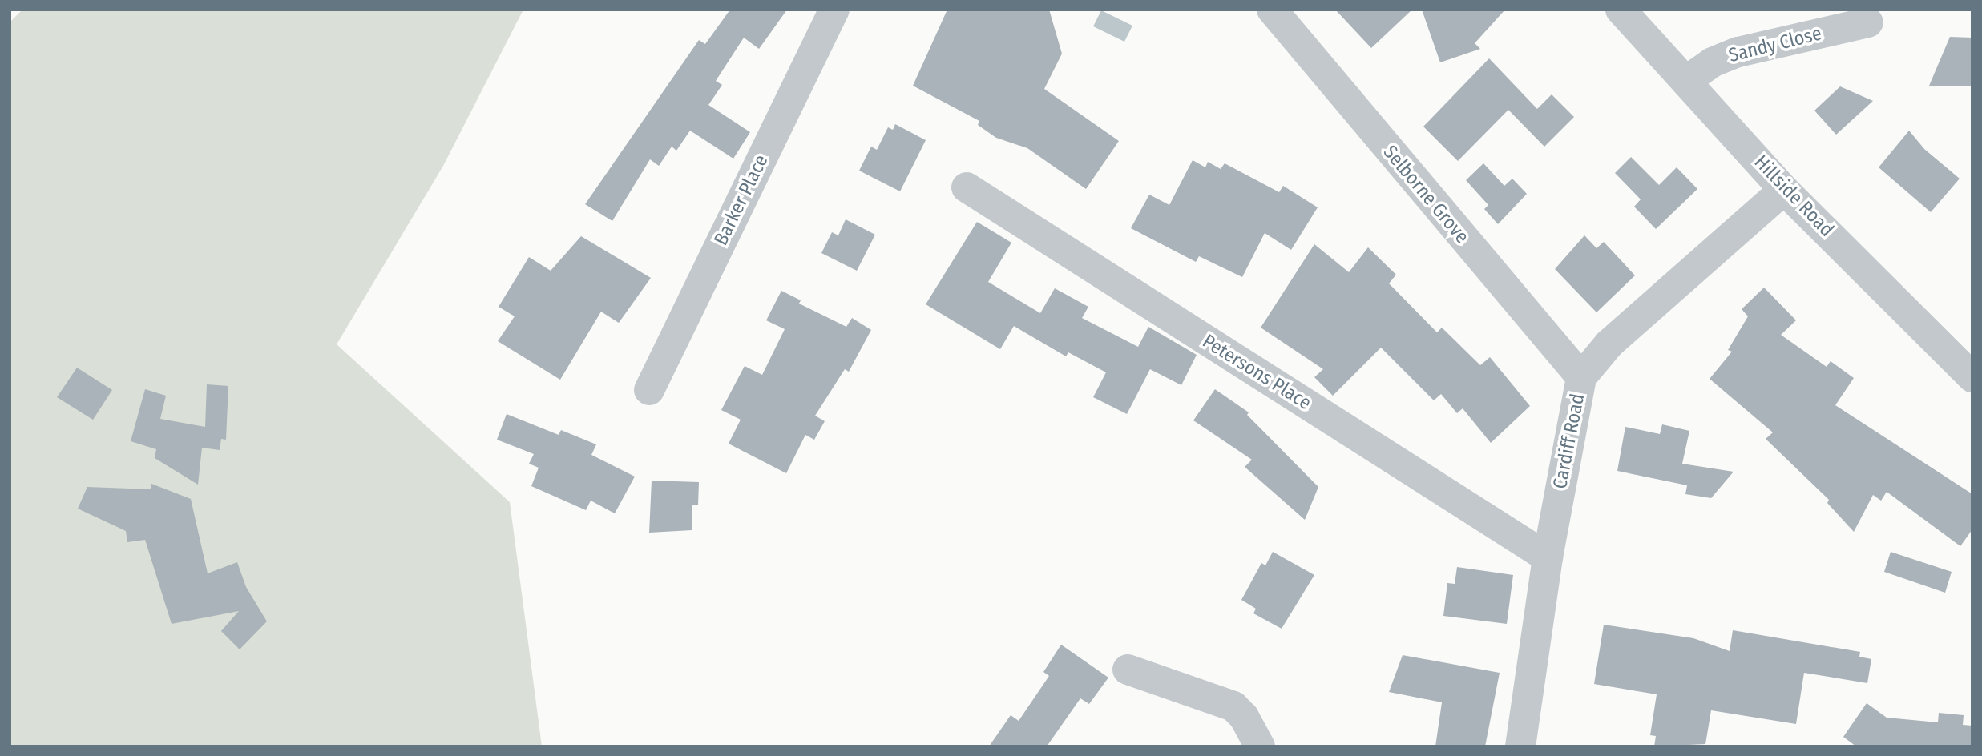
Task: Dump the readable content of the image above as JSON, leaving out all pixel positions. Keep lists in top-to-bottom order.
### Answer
{
  "streets": {
    "street": [
      "Sandy Close",
      "Selborne Grove",
      "Hillside Road",
      "Barker Place",
      "Petersons Place",
      "Cardiff Road"
    ]
  },
  "crossings": [
    ["Sandy Close", "Hillside Road"],
    ["Selborne Grove", "Cardiff Road"],
    ["Hillside Road", "Cardiff Road"],
    ["Petersons Place", "Cardiff Road"]
  ]
}
